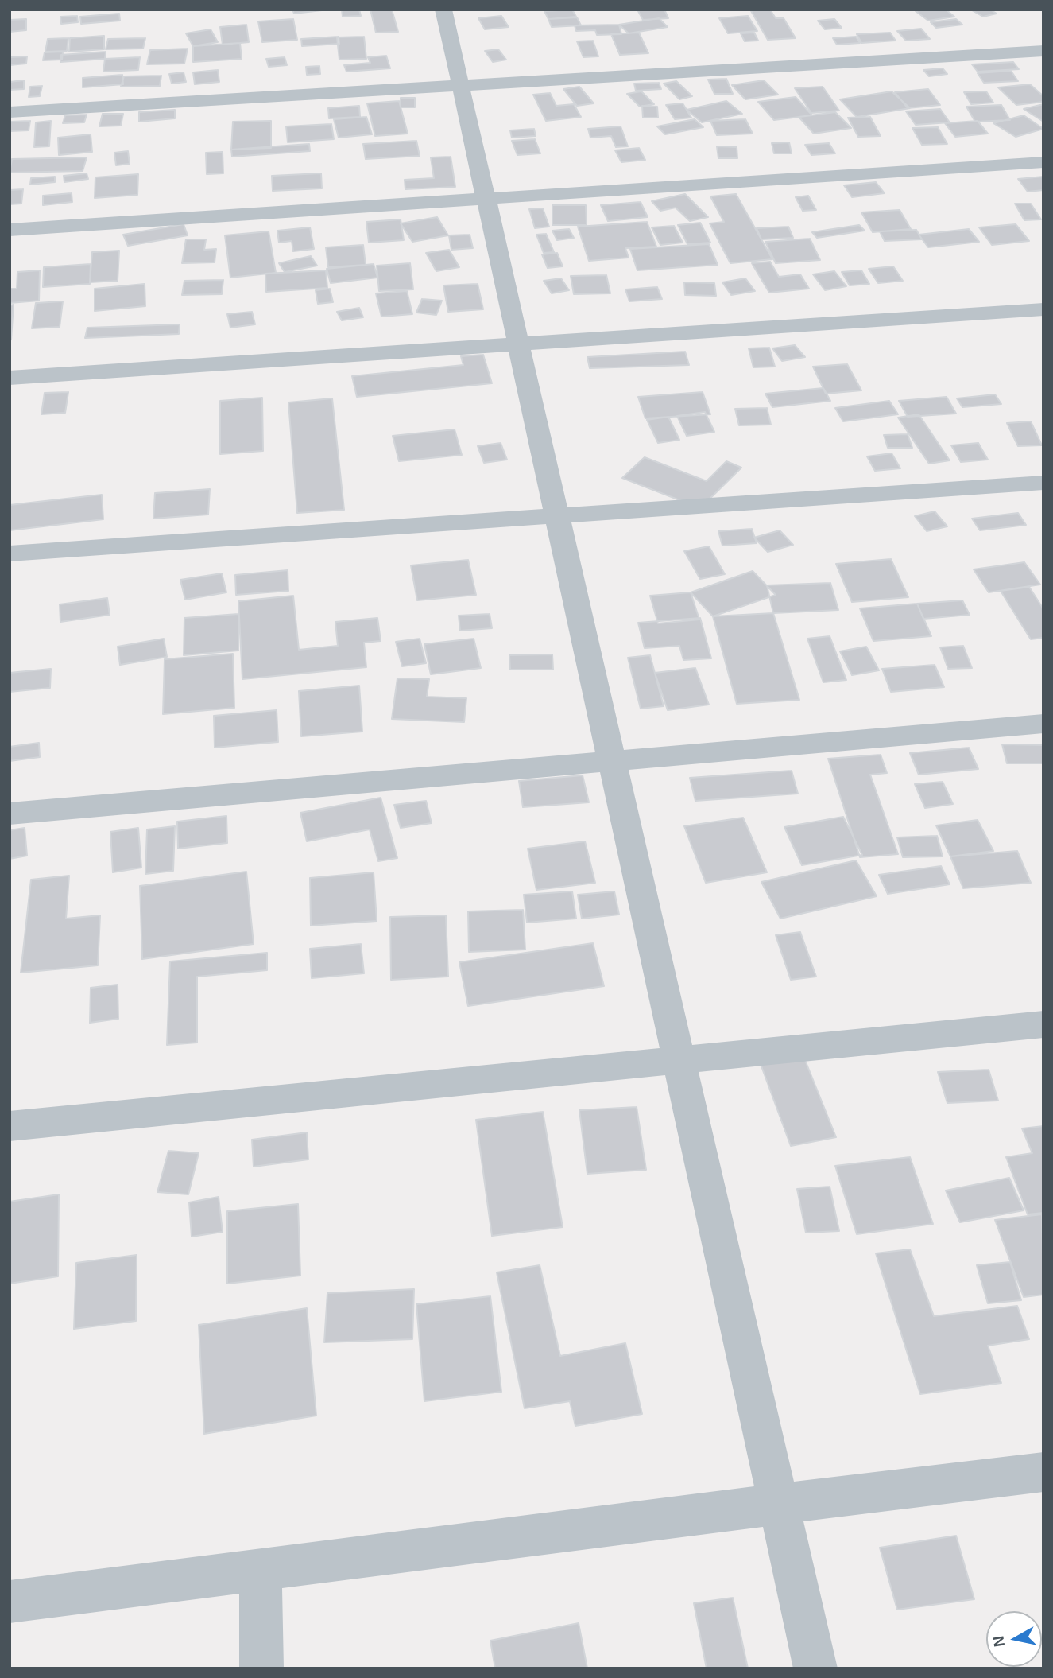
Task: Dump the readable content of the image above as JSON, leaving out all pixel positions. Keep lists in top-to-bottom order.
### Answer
{
  "north": "left"
}
